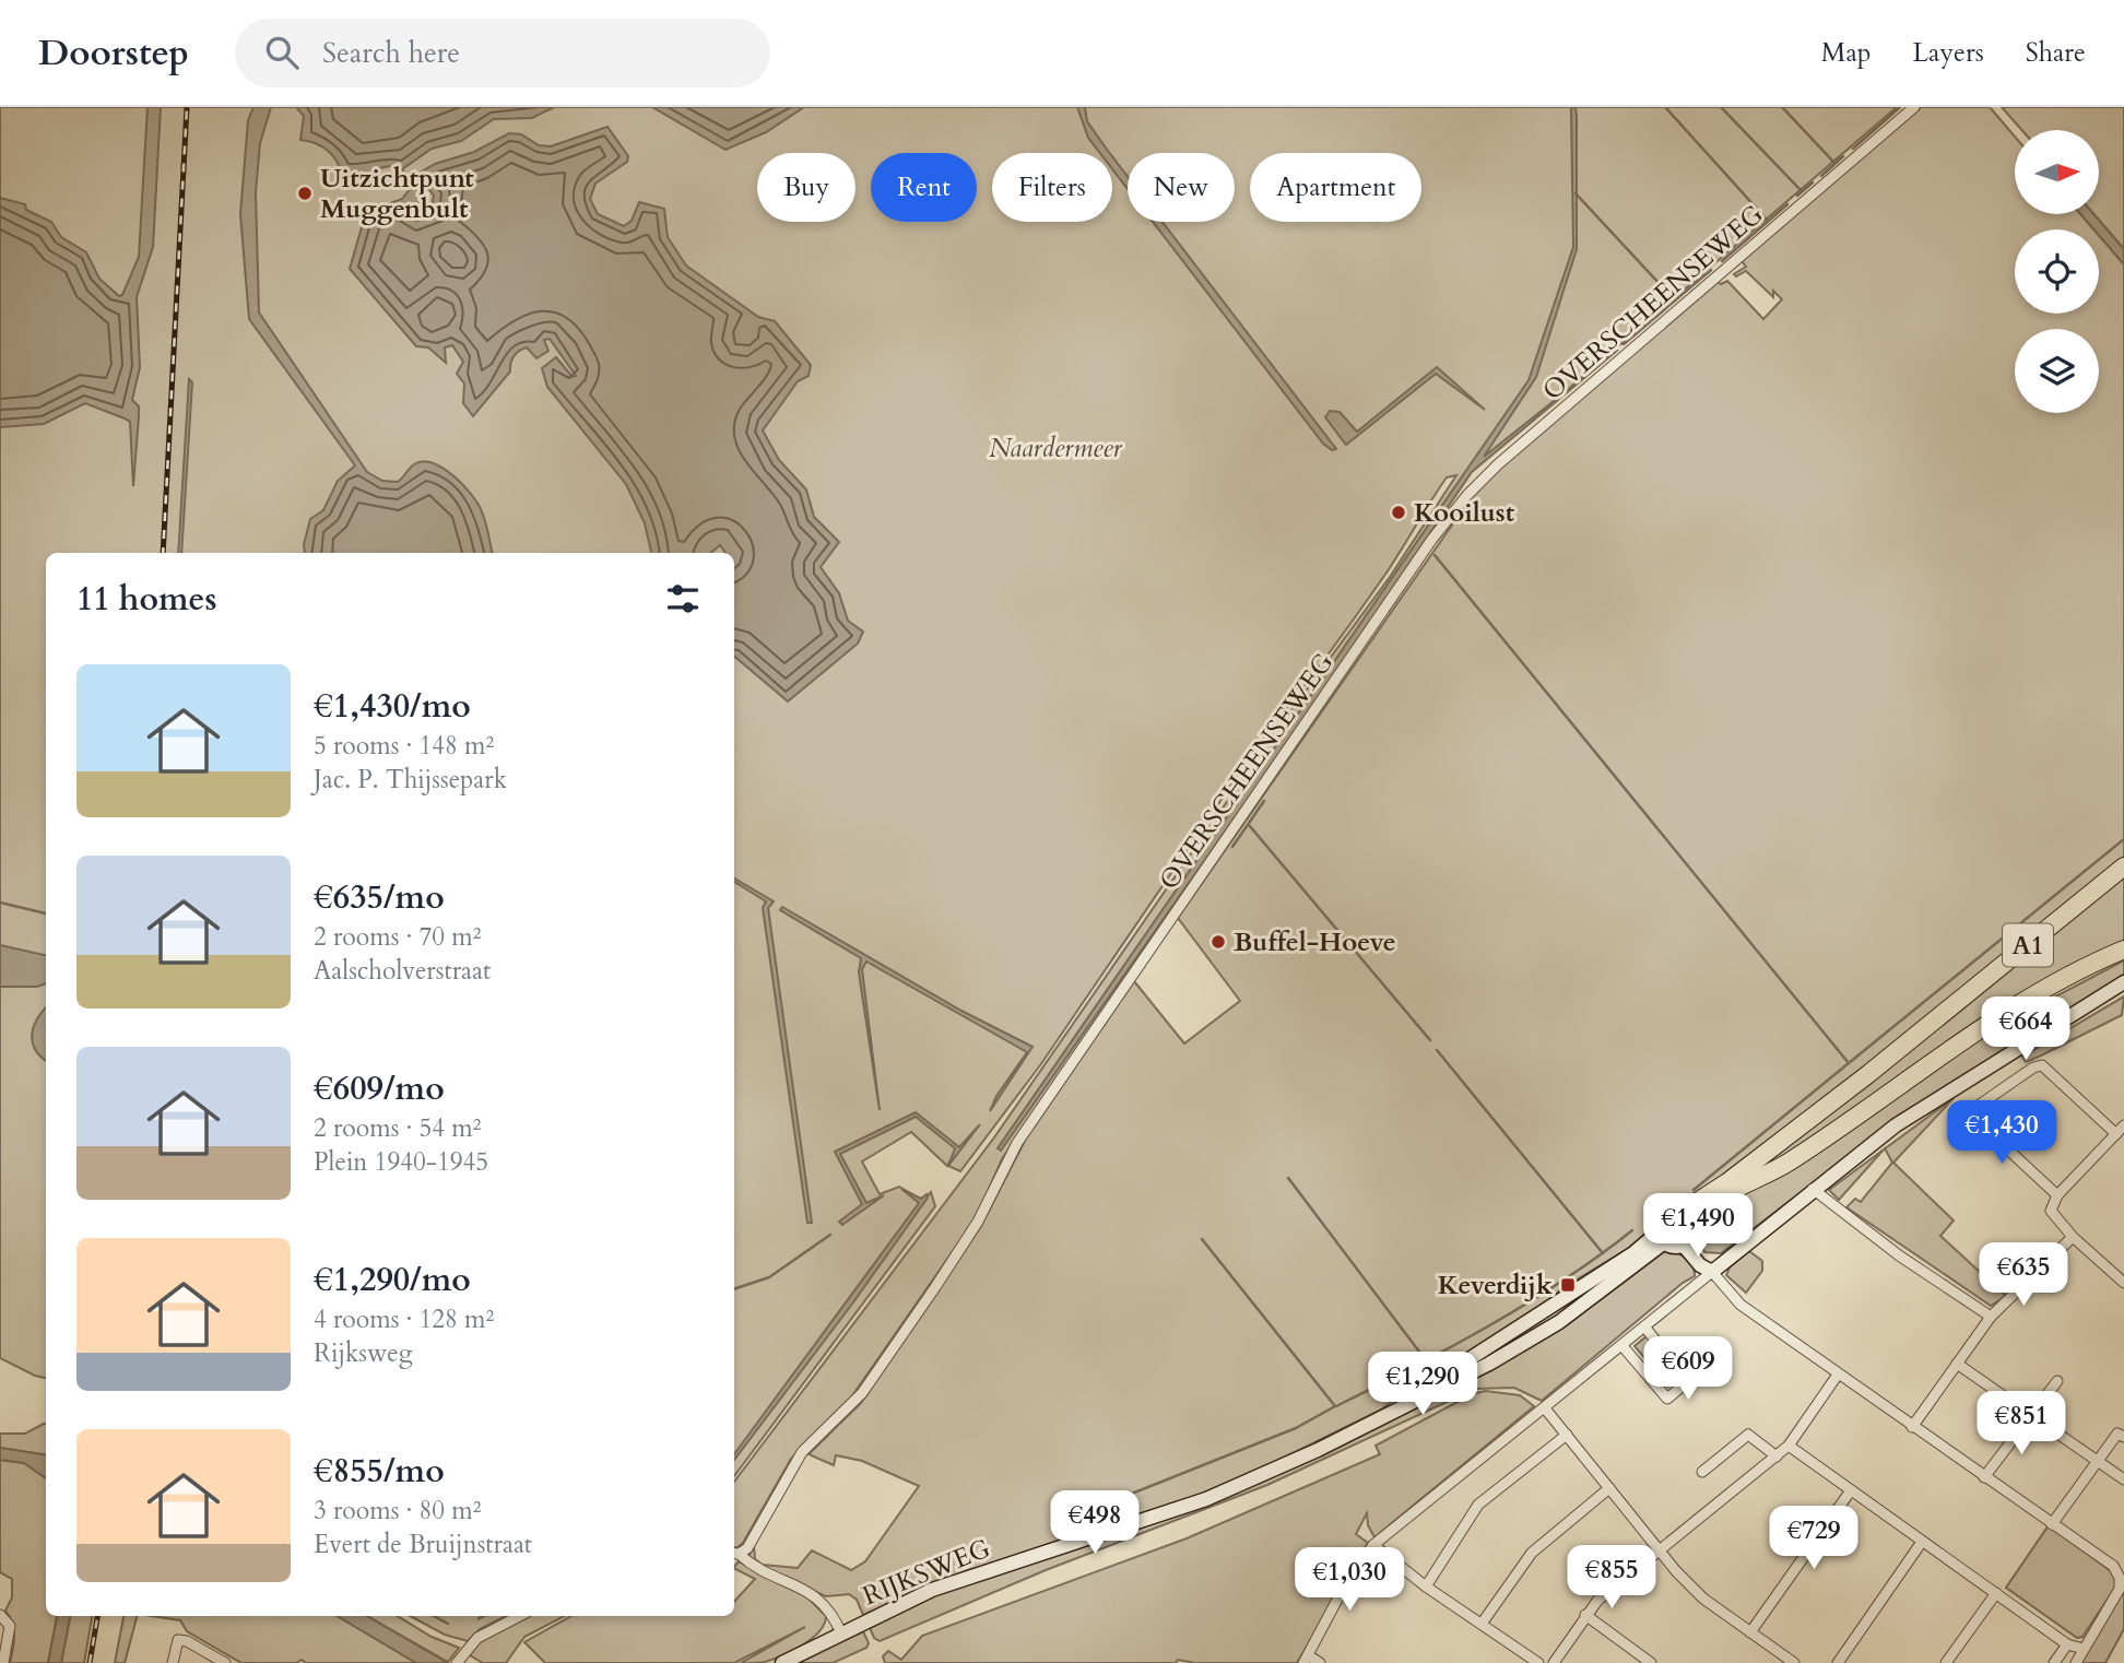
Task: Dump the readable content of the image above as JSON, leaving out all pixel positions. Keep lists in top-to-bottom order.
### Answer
{
  "streets": {
    "highway": ["A1"],
    "main road": ["RIJKSWEG"],
    "street": ["OVERSCHEENSEWEG"]
  },
  "crossings": [
    ["A1", "RIJKSWEG"]
  ],
  "parks": ["Naardermeer"],
  "places": {
    "other": ["Uitzichtpunt Muggenbult", "Kooilust", "Buffel-Hoeve"],
    "transit": ["Keverdijk"]
  },
  "north": "right",
  "page": {
    "header": "Doorstep",
    "search": "Search here",
    "nav": ["Map", "Layers", "Share"],
    "chip": [
      "Buy",
      "Rent",
      "Filters",
      "New",
      "Apartment"
    ],
    "heading": "11 homes",
    "list": [
      {
        "name": "€1,430/mo",
        "note": "5 rooms · 148 m² · Jac. P. Thijssepark"
      },
      {
        "name": "€635/mo",
        "note": "2 rooms · 70 m² · Aalscholverstraat"
      },
      {
        "name": "€609/mo",
        "note": "2 rooms · 54 m² · Plein 1940-1945"
      },
      {
        "name": "€1,290/mo",
        "note": "4 rooms · 128 m² · Rijksweg"
      },
      {
        "name": "€855/mo",
        "note": "3 rooms · 80 m² · Evert de Bruijnstraat"
      }
    ],
    "price": [
      "€664",
      "€1,430",
      "€1,490",
      "€635",
      "€609",
      "€1,290",
      "€851",
      "€498",
      "€729",
      "€855",
      "€1,030"
    ]
  }
}
